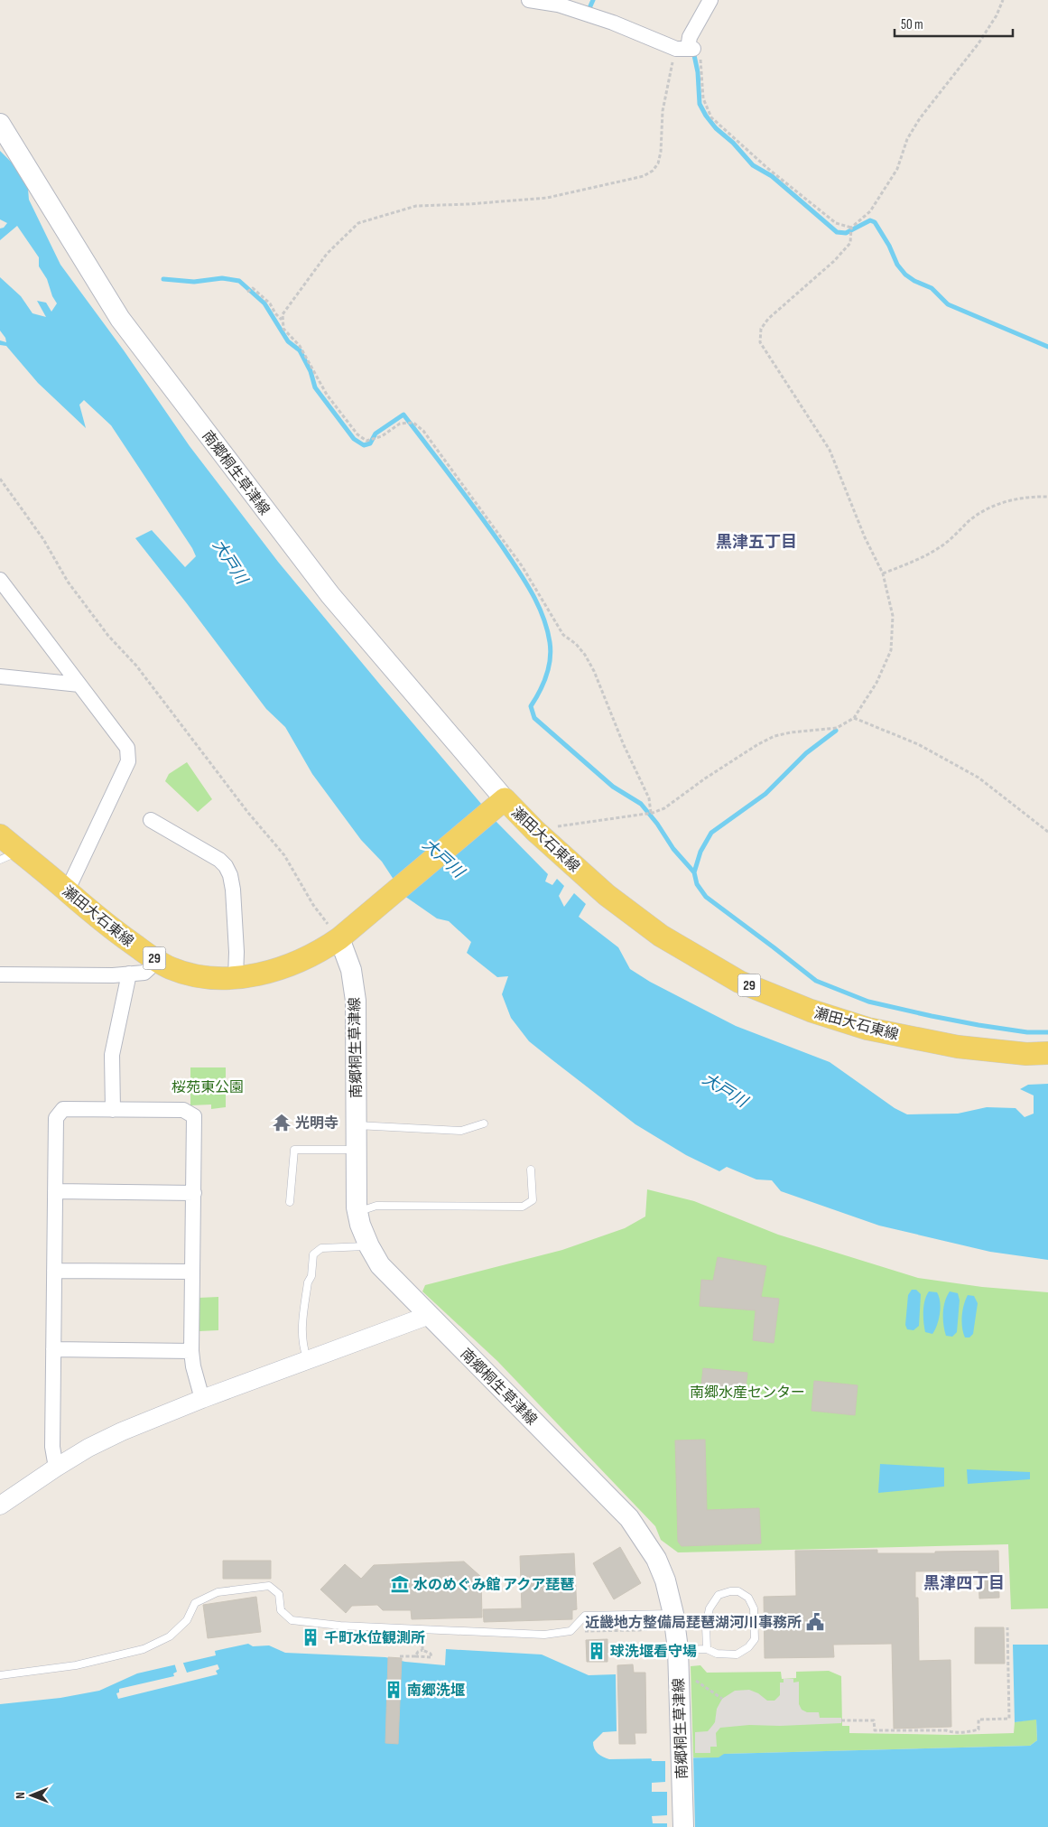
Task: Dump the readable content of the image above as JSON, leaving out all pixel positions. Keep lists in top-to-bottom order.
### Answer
{
  "streets": {
    "main road": ["南郷桐生草津線", "瀬田大石東線", "29"]
  },
  "crossings": [
    ["南郷桐生草津線", "瀬田大石東線"]
  ],
  "districts": ["黒津五丁目", "黒津四丁目"],
  "water": ["大戸川"],
  "parks": ["桜苑東公園", "南郷水産センター"],
  "places": {
    "temple": ["光明寺"],
    "museum": ["水のめぐみ館 アクア琵琶"],
    "public building": ["近畿地方整備局琵琶湖河川事務所"],
    "building": ["千町水位観測所", "球洗堰看守場", "南郷洗堰"]
  },
  "scale_bar": "50 m",
  "north": "left"
}
